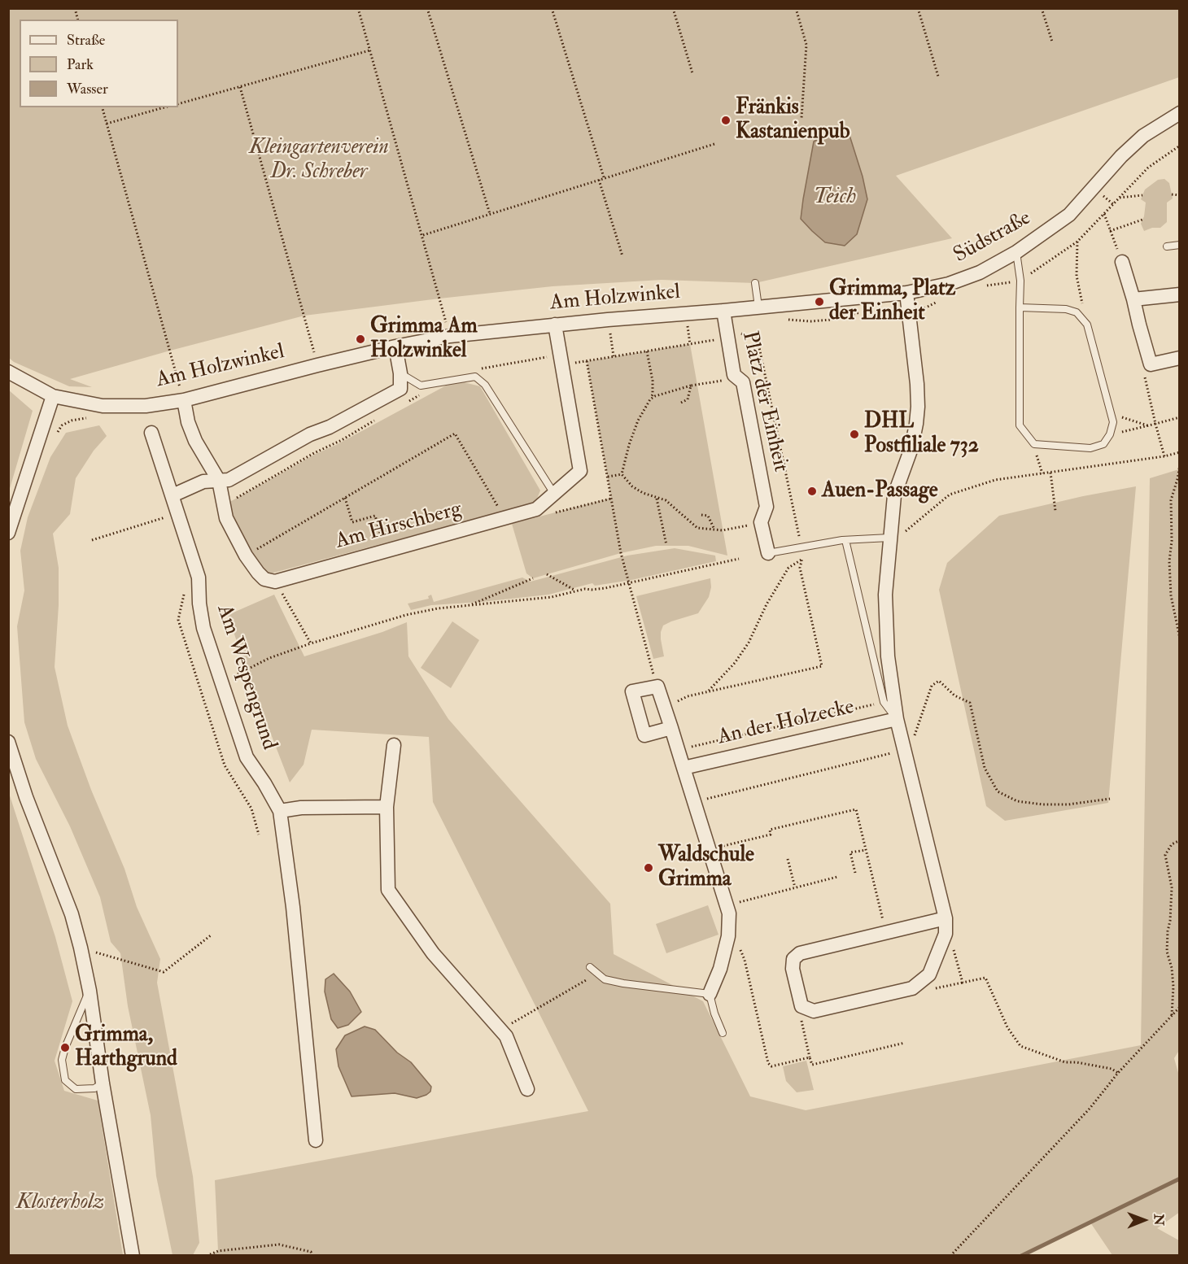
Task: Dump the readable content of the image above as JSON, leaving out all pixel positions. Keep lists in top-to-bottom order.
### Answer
{
  "streets": {
    "street": [
      "Südstraße",
      "Am Holzwinkel",
      "Platz der Einheit",
      "Am Hirschberg",
      "Am Wespengrund",
      "An der Holzecke"
    ]
  },
  "crossings": [
    ["Südstraße", "Am Holzwinkel"],
    ["Südstraße", "Platz der Einheit"],
    ["Am Holzwinkel", "Platz der Einheit"],
    ["Am Holzwinkel", "Am Hirschberg"]
  ],
  "water": ["Teich"],
  "parks": ["Kleingartenverein Dr. Schreber", "Klosterholz"],
  "places": [
    "Fränkis Kastanienpub",
    "Grimma, Platz der Einheit",
    "Grimma Am Holzwinkel",
    "DHL Postfiliale 732",
    "Auen-Passage",
    "Waldschule Grimma",
    "Grimma, Harthgrund"
  ],
  "legend": ["Straße", "Park", "Wasser"],
  "north": "right"
}
